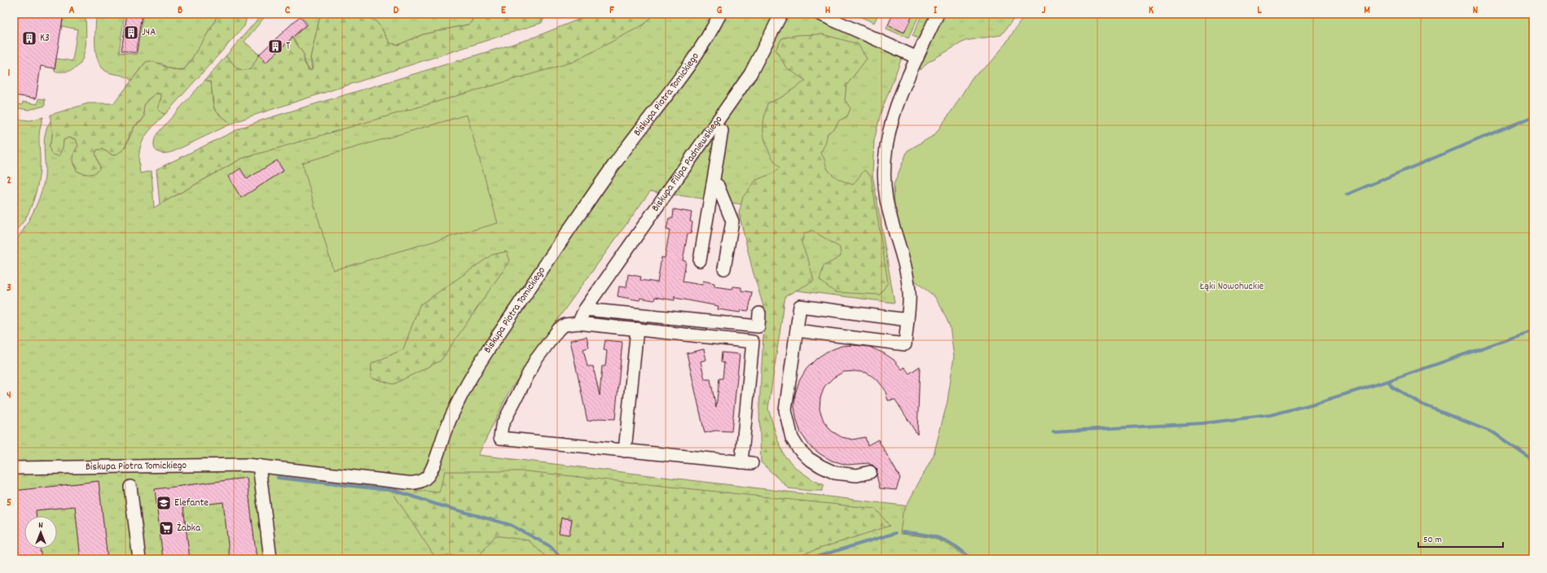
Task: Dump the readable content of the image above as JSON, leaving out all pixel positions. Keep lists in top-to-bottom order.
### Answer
{
  "streets": {
    "street": ["Biskupa Piotra Tomickiego", "Biskupa Filipa Padniewskiego"]
  },
  "parks": ["Łąki Nowohuckie"],
  "places": {
    "building": ["J4A", "K3", "T"],
    "school or university": ["Elefante"],
    "supermarket": ["Żabka"]
  },
  "scale_bar": "50 m",
  "north": "top",
  "grid": {
    "columns": [
      "A",
      "B",
      "C",
      "D",
      "E",
      "F",
      "G",
      "H",
      "I",
      "J",
      "K",
      "L",
      "M",
      "N"
    ],
    "rows": [
      "1",
      "2",
      "3",
      "4",
      "5"
    ]
  }
}
